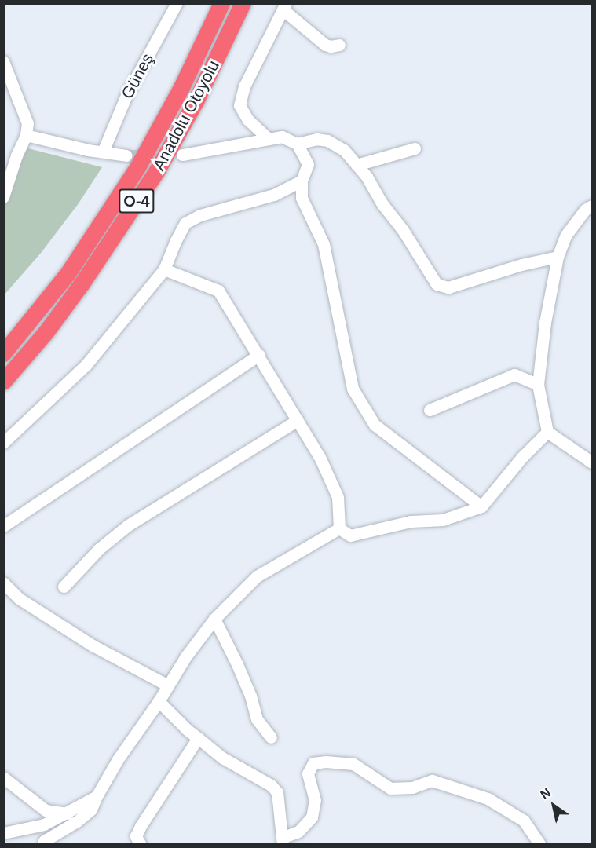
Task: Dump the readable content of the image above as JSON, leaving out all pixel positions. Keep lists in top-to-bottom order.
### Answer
{
  "streets": {
    "highway": ["Anadolu Otoyolu", "O-4"],
    "street": ["Güneş"]
  },
  "north": "top left"
}
